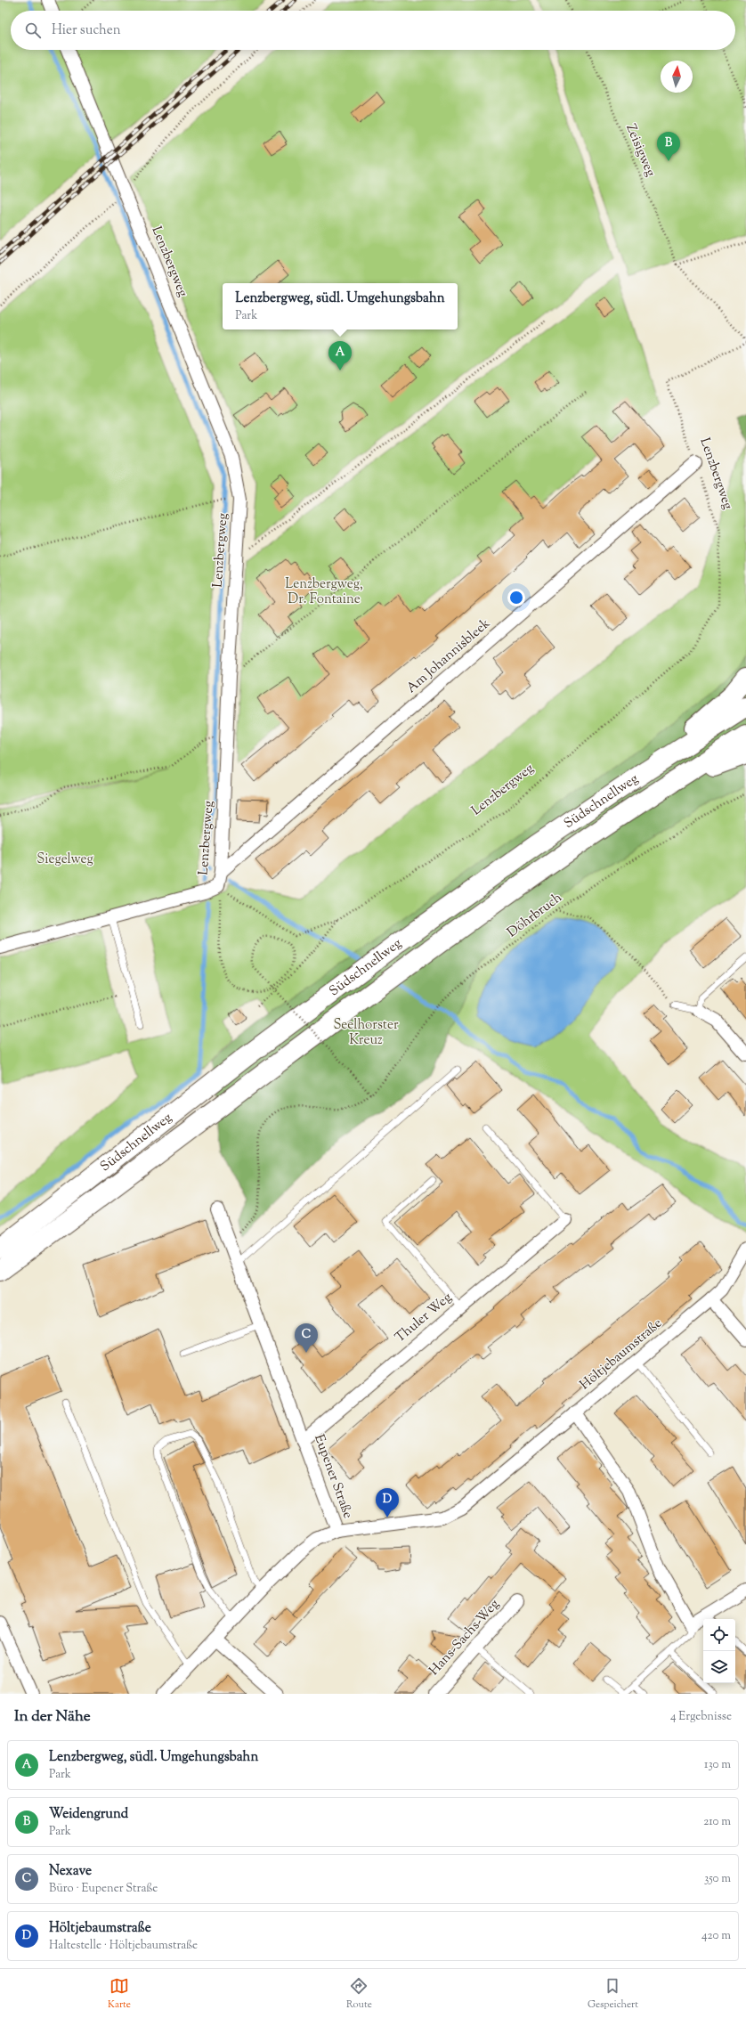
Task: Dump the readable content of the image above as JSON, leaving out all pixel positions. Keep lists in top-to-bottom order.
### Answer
{
  "streets": {
    "highway": ["Südschnellweg"],
    "street": [
      "Lenzbergweg",
      "Am Johannisbleek",
      "Thuler Weg",
      "Höltjebaumstraße",
      "Eupener Straße",
      "Hans-Sachs-Weg"
    ],
    "path": ["Zeisigweg", "Döhrbruch"]
  },
  "crossings": [
    ["Zeisigweg", "Lenzbergweg"],
    ["Lenzbergweg", "Am Johannisbleek"],
    ["Döhrbruch", "Eupener Straße"],
    ["Thuler Weg", "Eupener Straße"],
    ["Höltjebaumstraße", "Eupener Straße"]
  ],
  "parks": ["Lenzbergweg, Dr. Fontaine", "Siegelweg", "Seelhorster Kreuz"],
  "north": "top",
  "page": {
    "search": "Hier suchen",
    "pins": [
      "B",
      "A",
      "C",
      "D"
    ],
    "popup": ["Lenzbergweg, südl. Umgehungsbahn", "Park"],
    "heading": ["In der Nähe", "4 Ergebnisse"],
    "list": [
      {
        "mark": "A",
        "name": "Lenzbergweg, südl. Umgehungsbahn",
        "note": "Park",
        "value": "130 m"
      },
      {
        "mark": "B",
        "name": "Weidengrund",
        "note": "Park",
        "value": "210 m"
      },
      {
        "mark": "C",
        "name": "Nexave",
        "note": "Büro · Eupener Straße",
        "value": "350 m"
      },
      {
        "mark": "D",
        "name": "Höltjebaumstraße",
        "note": "Haltestelle · Höltjebaumstraße",
        "value": "420 m"
      }
    ],
    "nav": ["Karte", "Route", "Gespeichert"]
  }
}
